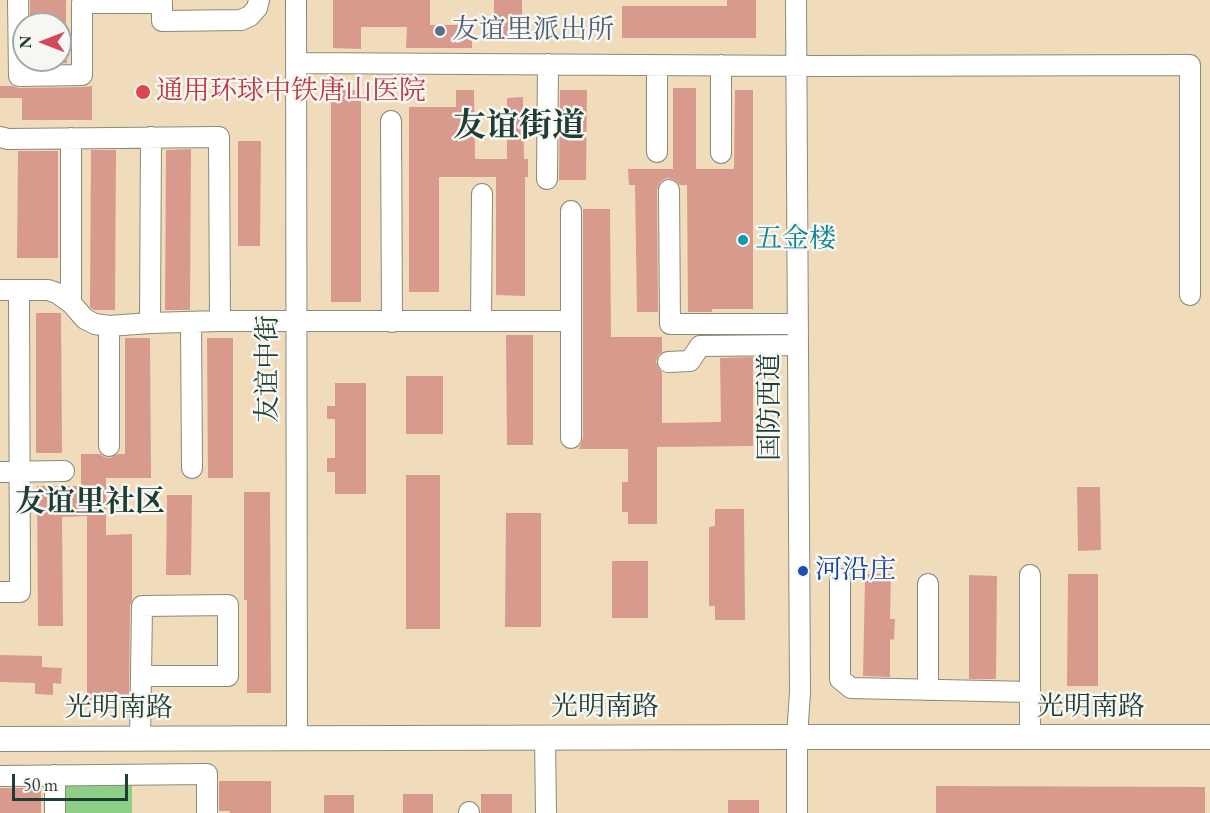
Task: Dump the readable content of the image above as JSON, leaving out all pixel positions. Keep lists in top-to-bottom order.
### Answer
{
  "streets": {
    "main road": ["光明南路"],
    "street": ["友谊中街", "国防西道"]
  },
  "crossings": [
    ["友谊中街", "光明南路"],
    ["国防西道", "光明南路"]
  ],
  "districts": ["友谊街道", "友谊里社区"],
  "places": [
    "友谊里派出所",
    "通用环球中铁唐山医院",
    "五金楼",
    "河沿庄"
  ],
  "scale_bar": "50 m",
  "north": "left"
}
